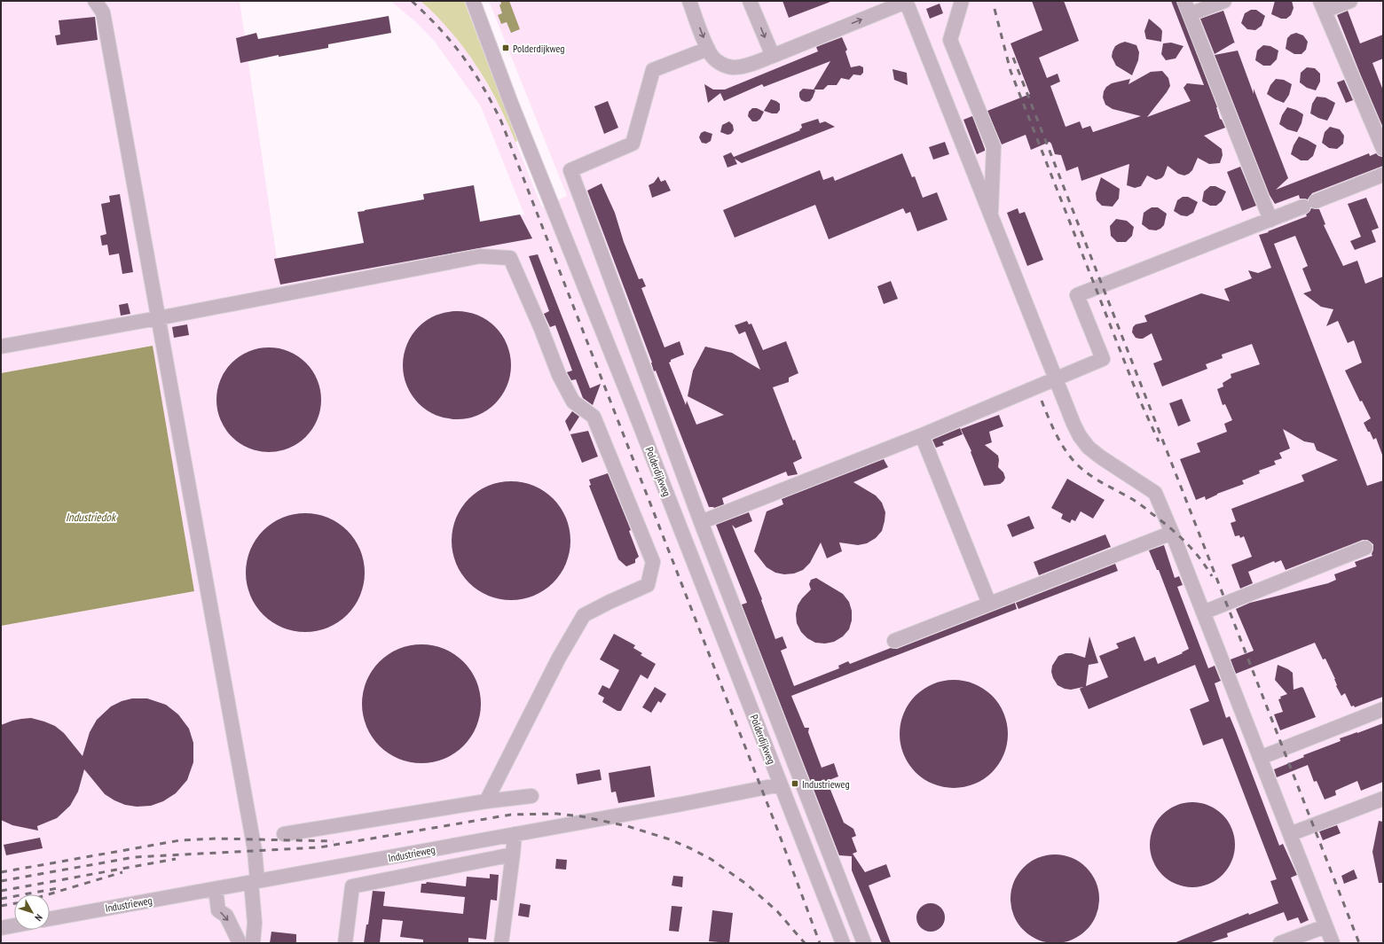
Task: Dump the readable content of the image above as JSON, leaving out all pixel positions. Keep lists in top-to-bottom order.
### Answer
{
  "streets": {
    "street": ["Polderdijkweg", "Industrieweg"]
  },
  "crossings": [
    ["Polderdijkweg", "Industrieweg"]
  ],
  "water": ["Industriedok"],
  "places": {
    "transit": ["Polderdijkweg", "Industrieweg"]
  },
  "north": "bottom right"
}
